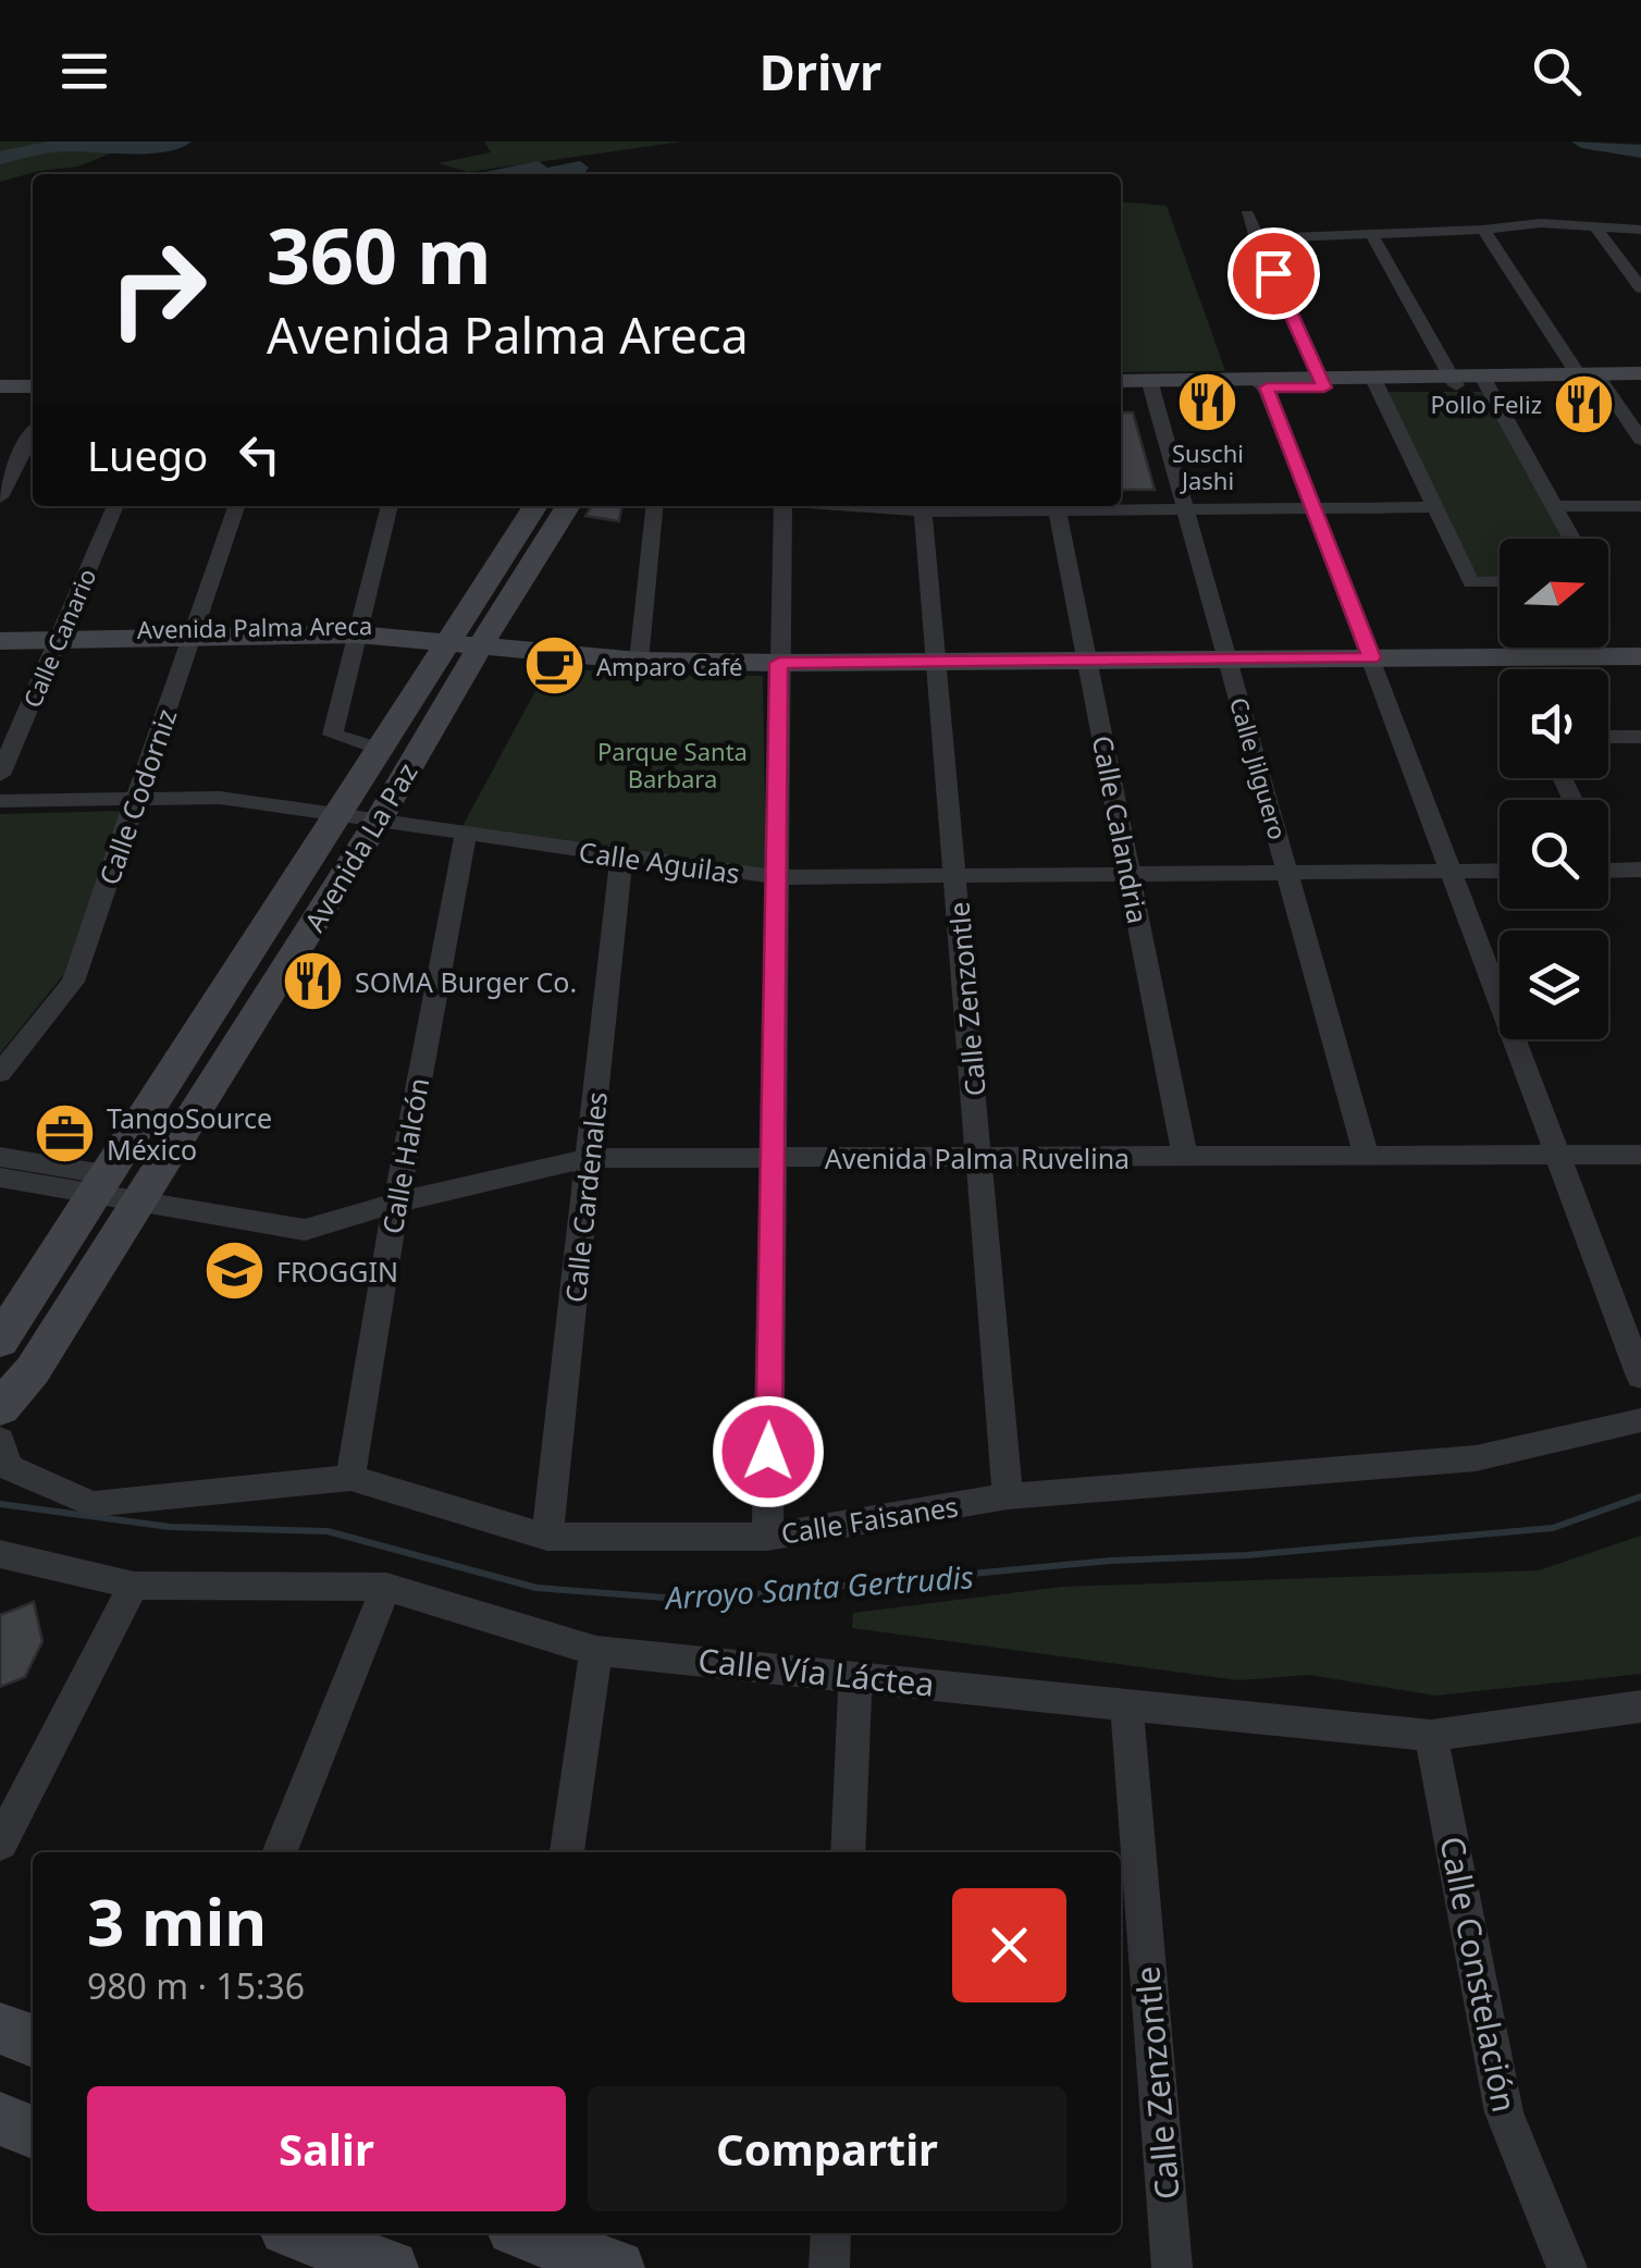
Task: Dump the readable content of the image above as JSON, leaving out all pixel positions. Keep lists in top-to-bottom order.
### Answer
{
  "streets": {
    "street": [
      "Avenida Palma Areca",
      "Calle Canario",
      "Calle Jilguero",
      "Calle Codorniz",
      "Calle Calandria",
      "Avenida La Paz",
      "Calle Aguilas",
      "Calle Zenzontle",
      "Calle Halcón",
      "Avenida Palma Ruvelina",
      "Calle Cardenales",
      "Calle Faisanes",
      "Calle Vía Láctea",
      "Calle Constelación"
    ]
  },
  "crossings": [
    ["Avenida Palma Areca", "Calle Canario"],
    ["Avenida Palma Areca", "Calle Jilguero"],
    ["Avenida Palma Areca", "Calle Codorniz"],
    ["Avenida Palma Areca", "Calle Calandria"],
    ["Avenida Palma Areca", "Avenida La Paz"],
    ["Avenida Palma Areca", "Calle Zenzontle"],
    ["Calle Jilguero", "Calle Aguilas"],
    ["Calle Jilguero", "Avenida Palma Ruvelina"],
    ["Calle Codorniz", "Calle Aguilas"],
    ["Calle Calandria", "Calle Aguilas"],
    ["Calle Calandria", "Avenida Palma Ruvelina"],
    ["Avenida La Paz", "Calle Aguilas"],
    ["Avenida La Paz", "Avenida Palma Ruvelina"],
    ["Calle Aguilas", "Calle Zenzontle"],
    ["Calle Aguilas", "Calle Halcón"],
    ["Calle Aguilas", "Calle Cardenales"],
    ["Calle Zenzontle", "Avenida Palma Ruvelina"],
    ["Calle Zenzontle", "Calle Faisanes"],
    ["Calle Zenzontle", "Calle Vía Láctea"],
    ["Calle Halcón", "Avenida Palma Ruvelina"],
    ["Calle Halcón", "Calle Faisanes"],
    ["Avenida Palma Ruvelina", "Calle Cardenales"],
    ["Calle Cardenales", "Calle Faisanes"],
    ["Calle Vía Láctea", "Calle Constelación"]
  ],
  "water": ["Arroyo Santa Gertrudis"],
  "parks": ["Parque Santa Barbara"],
  "places": {
    "restaurant": ["Suschi Jashi", "Pollo Feliz", "SOMA Burger Co."],
    "cafe": ["Amparo Café"],
    "office": ["TangoSource México"],
    "school or university": ["FROGGIN"]
  },
  "north": "right",
  "page": {
    "header": "Drivr",
    "turn": ["360 m", "Avenida Palma Areca"],
    "then": "Luego",
    "heading": ["3 min", "980 m · 15:36"],
    "buttons": ["Salir", "Compartir"]
  }
}
